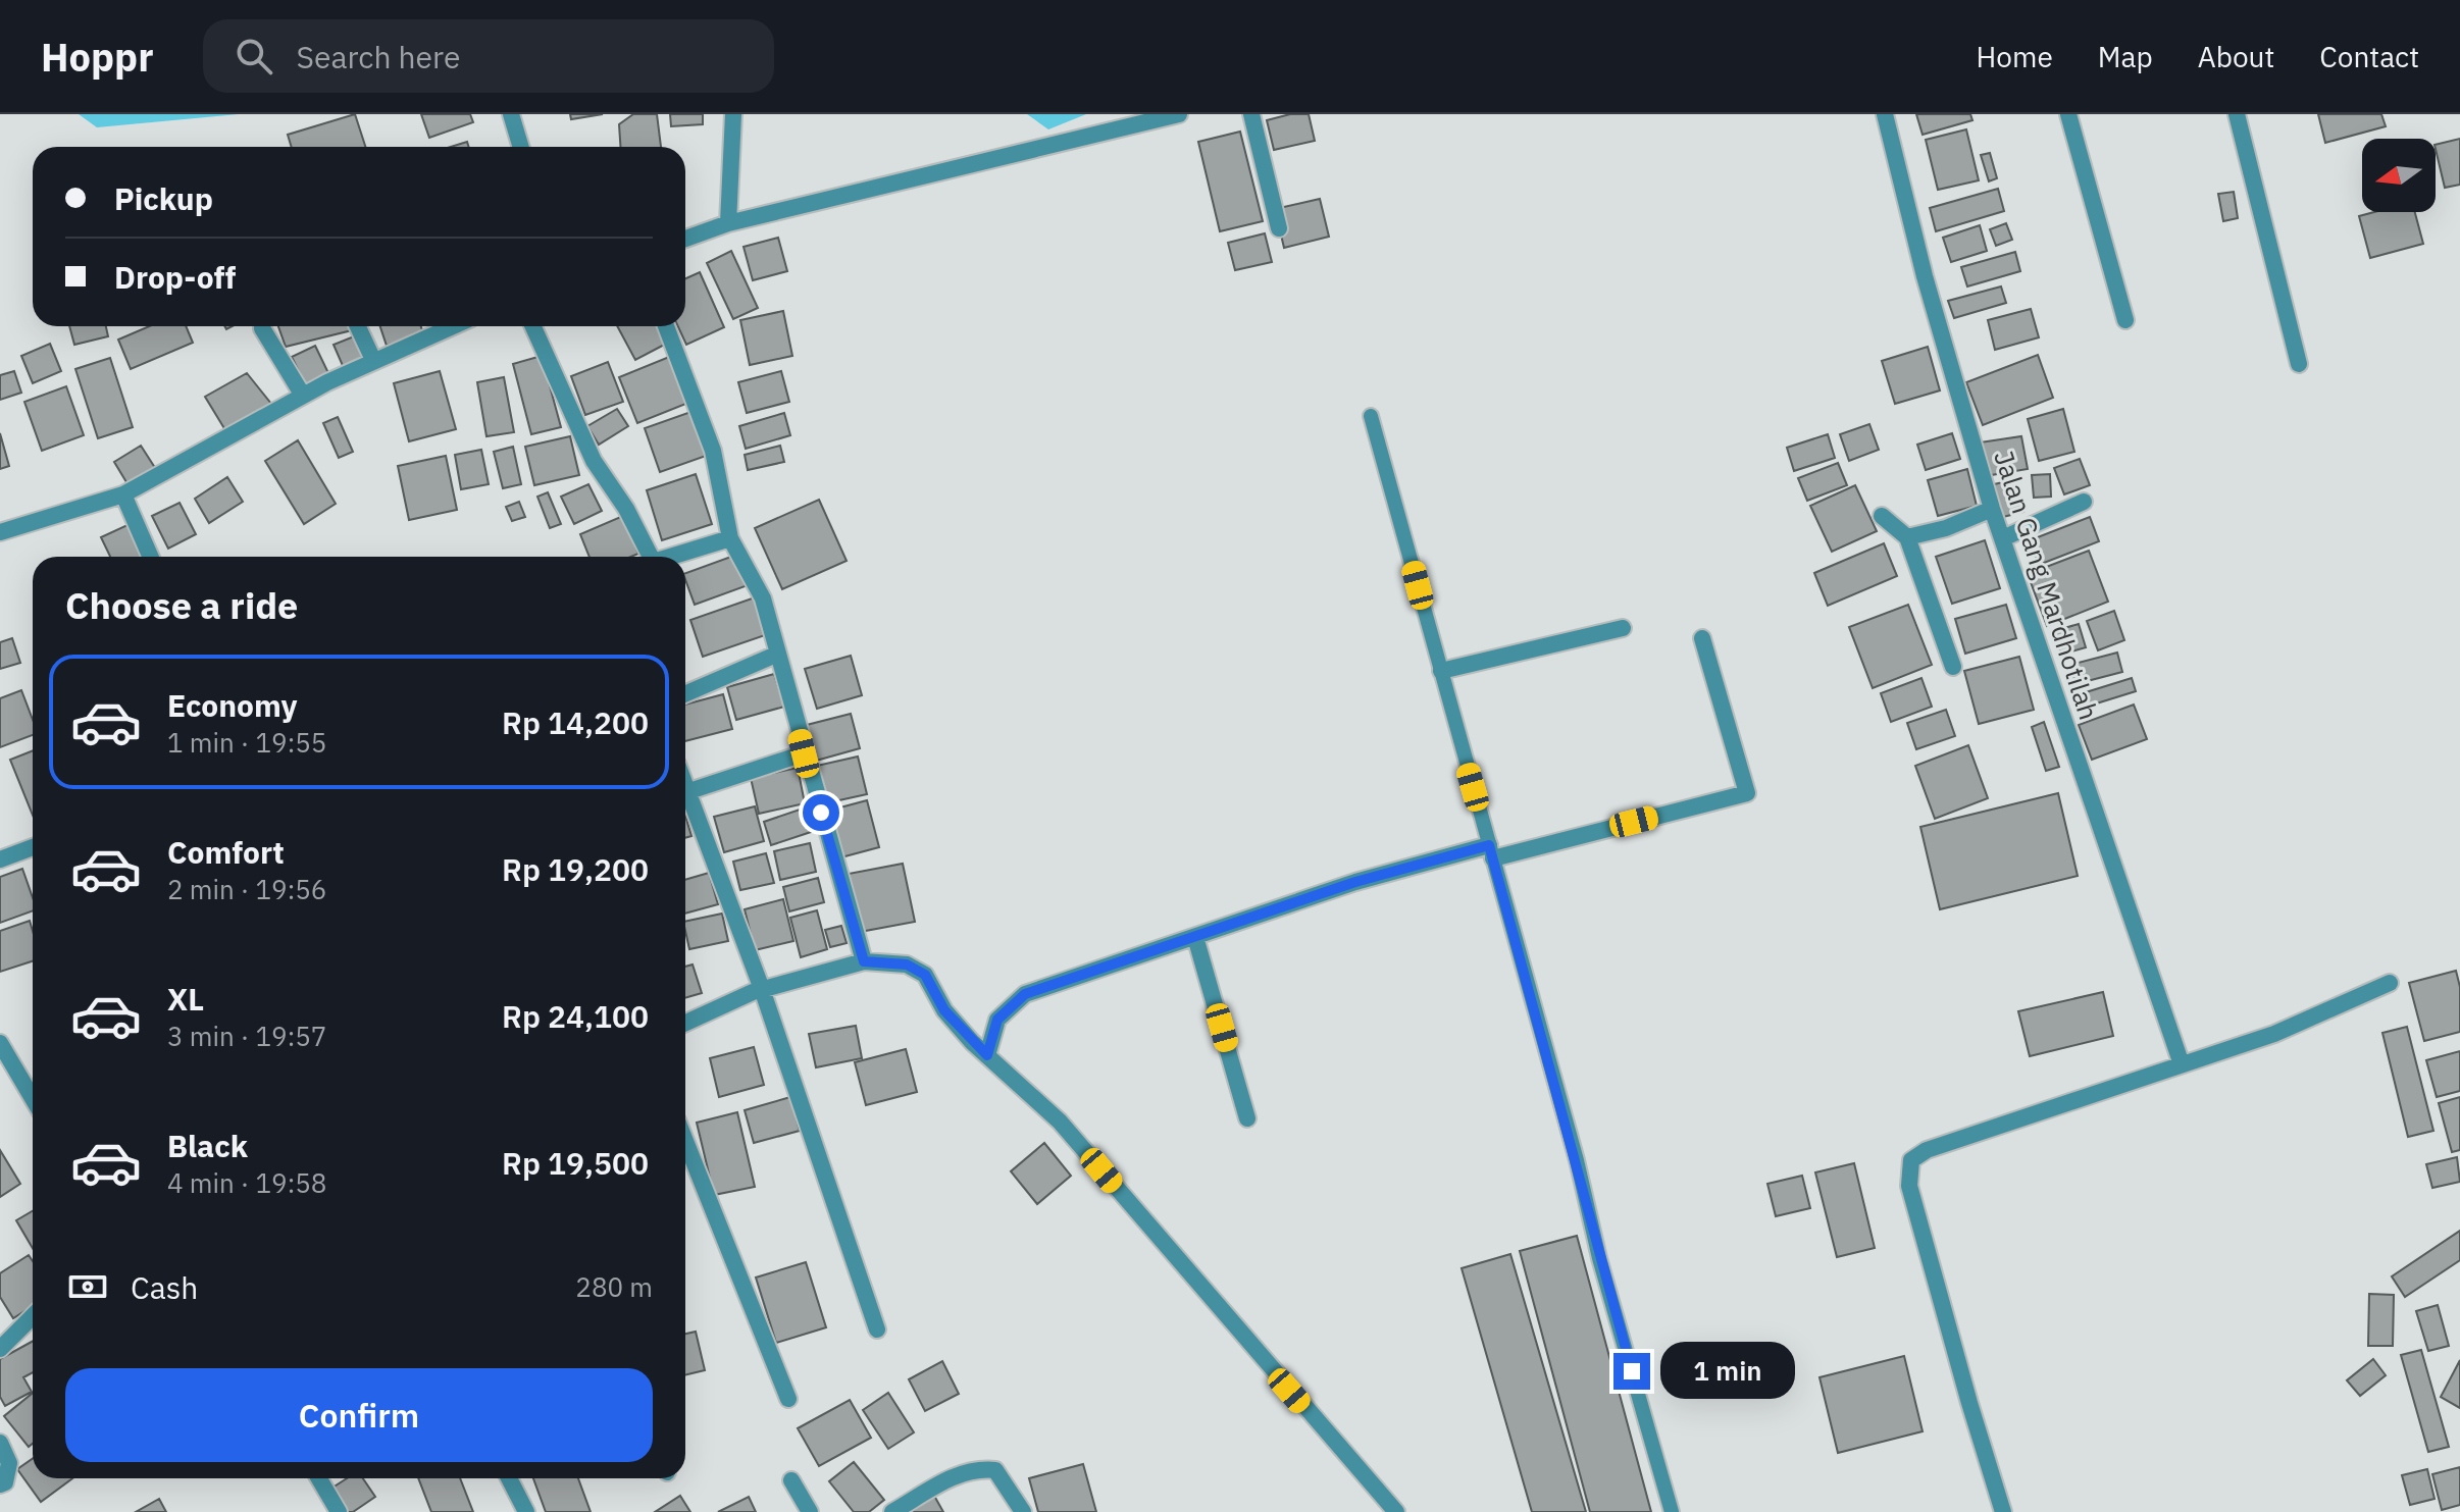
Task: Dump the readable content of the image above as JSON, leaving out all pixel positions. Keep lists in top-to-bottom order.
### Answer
{
  "streets": {
    "street": ["Jalan Gang Mardhotilah"]
  },
  "north": "left",
  "page": {
    "header": "Hoppr",
    "search": "Search here",
    "nav": [
      "Home",
      "Map",
      "About",
      "Contact"
    ],
    "banner": ["Pickup", "Drop-off"],
    "heading": "Choose a ride",
    "list": [
      {
        "name": "Economy",
        "note": "1 min · 19:55",
        "value": "Rp 14,200"
      },
      {
        "name": "Comfort",
        "note": "2 min · 19:56",
        "value": "Rp 19,200"
      },
      {
        "name": "XL",
        "note": "3 min · 19:57",
        "value": "Rp 24,100"
      },
      {
        "name": "Black",
        "note": "4 min · 19:58",
        "value": "Rp 19,500"
      }
    ],
    "pay": ["Cash", "280 m"],
    "bubble": "1 min",
    "buttons": "Confirm"
  }
}
